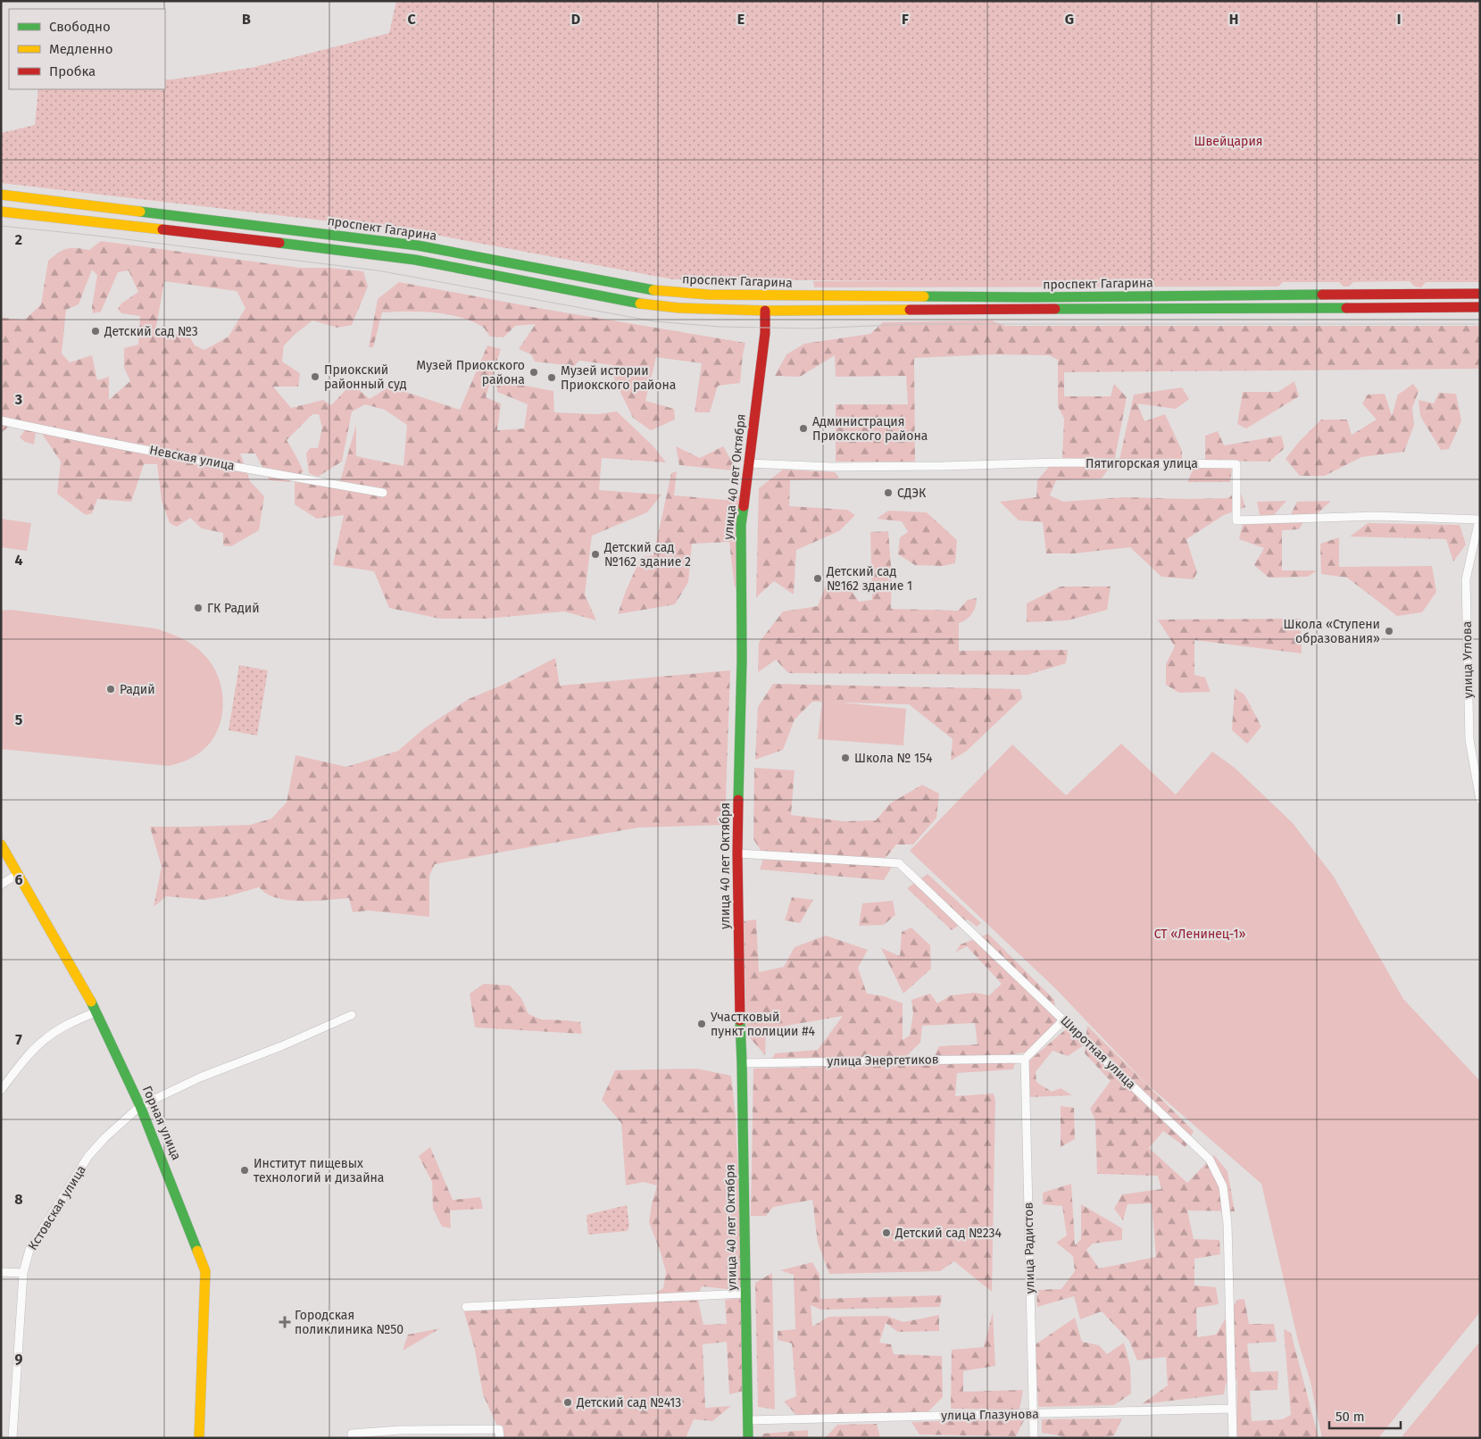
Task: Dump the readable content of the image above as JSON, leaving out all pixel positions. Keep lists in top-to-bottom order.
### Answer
{
  "streets": {
    "main road": ["проспект Гагарина", "улица 40 лет Октября", "Горная улица"],
    "street": [
      "Невская улица",
      "Пятигорская улица",
      "улица Углова",
      "Широтная улица",
      "улица Энергетиков",
      "Кстовская улица",
      "улица Радистов",
      "улица Глазунова"
    ]
  },
  "crossings": [
    ["проспект Гагарина", "улица 40 лет Октября"],
    ["Пятигорская улица", "улица 40 лет Октября"],
    ["Пятигорская улица", "улица Углова"],
    ["улица 40 лет Октября", "Широтная улица"],
    ["улица 40 лет Октября", "улица Энергетиков"],
    ["улица 40 лет Октября", "улица Глазунова"],
    ["Широтная улица", "улица Глазунова"],
    ["улица Энергетиков", "улица Радистов"],
    ["Горная улица", "Кстовская улица"],
    ["улица Радистов", "улица Глазунова"]
  ],
  "parks": ["Швейцария", "СТ «Ленинец-1»"],
  "places": {
    "other": [
      "Детский сад №3",
      "Музей Приокского района",
      "Приокский районный суд",
      "Музей истории Приокского района",
      "Администрация Приокского района",
      "СДЭК",
      "Детский сад №162 здание 2",
      "Детский сад №162 здание 1",
      "ГК Радий",
      "Школа «Ступени образования»",
      "Радий",
      "Школа № 154",
      "Участковый пункт полиции #4",
      "Институт пищевых технологий и дизайна",
      "Детский сад №234",
      "Детский сад №413"
    ],
    "health": ["Городская поликлиника №50"]
  },
  "legend": ["Свободно", "Медленно", "Пробка"],
  "scale_bar": "50 m",
  "grid": {
    "columns": [
      "B",
      "C",
      "D",
      "E",
      "F",
      "G",
      "H",
      "I"
    ],
    "rows": [
      "2",
      "3",
      "4",
      "5",
      "6",
      "7",
      "8",
      "9"
    ]
  }
}
